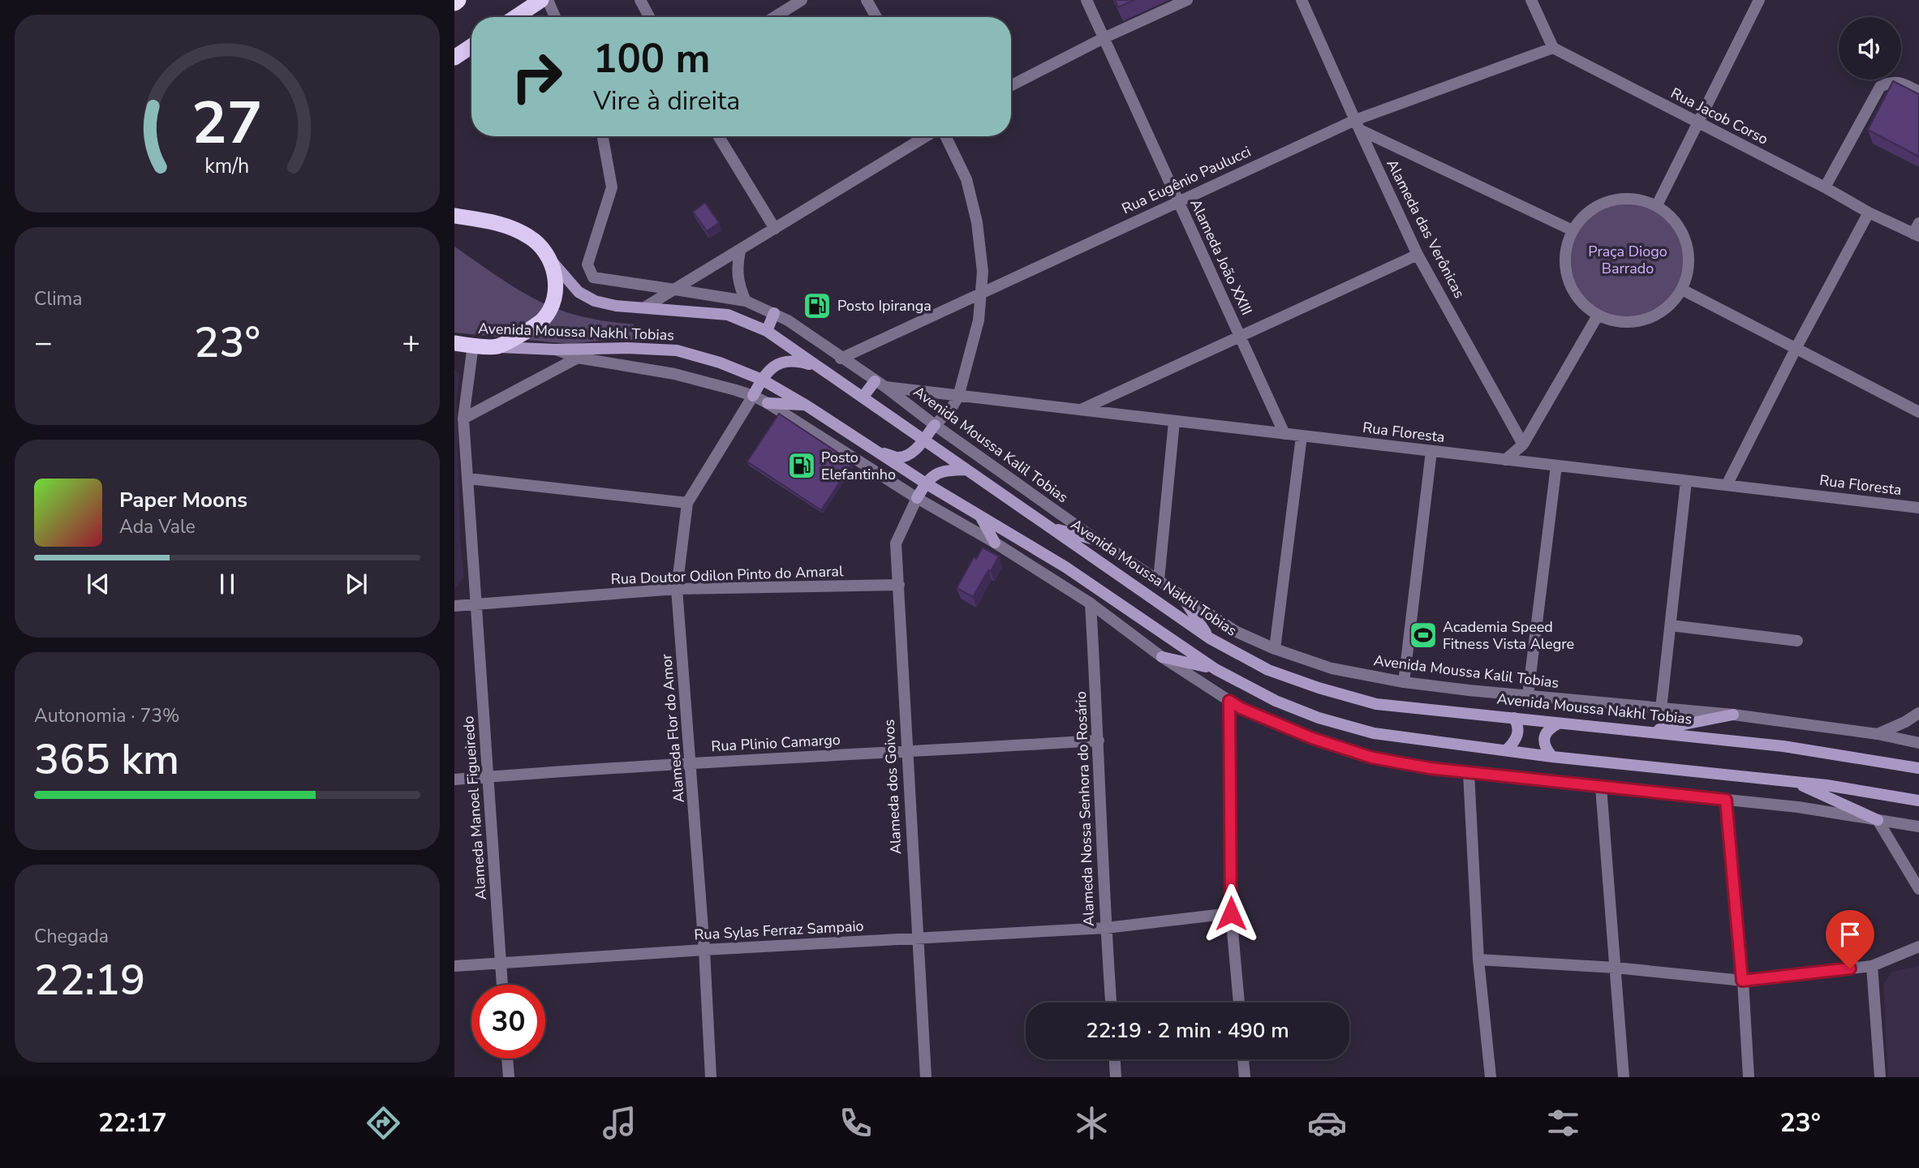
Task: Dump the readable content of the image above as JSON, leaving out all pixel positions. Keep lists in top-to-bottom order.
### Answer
{
  "streets": {
    "highway": ["Avenida Moussa Nakhl Tobias"],
    "street": [
      "Rua Jacob Corso",
      "Rua Eugênio Paulucci",
      "Alameda das Verônicas",
      "Alameda João XXIII",
      "Rua Floresta",
      "Avenida Moussa Kalil Tobias",
      "Rua Doutor Odilon Pinto do Amaral",
      "Alameda Flor do Amor",
      "Rua Plinio Camargo",
      "Alameda dos Goivos",
      "Alameda Manoel Figueiredo",
      "Alameda Nossa Senhora do Rosário",
      "Rua Sylas Ferraz Sampaio"
    ]
  },
  "crossings": [
    ["Rua Jacob Corso", "Rua Eugênio Paulucci"],
    ["Rua Eugênio Paulucci", "Alameda das Verônicas"],
    ["Rua Eugênio Paulucci", "Alameda João XXIII"],
    ["Rua Eugênio Paulucci", "Avenida Moussa Kalil Tobias"],
    ["Alameda João XXIII", "Rua Floresta"],
    ["Avenida Moussa Nakhl Tobias", "Alameda Manoel Figueiredo"],
    ["Rua Floresta", "Avenida Moussa Kalil Tobias"],
    ["Rua Doutor Odilon Pinto do Amaral", "Alameda Flor do Amor"],
    ["Rua Doutor Odilon Pinto do Amaral", "Alameda dos Goivos"],
    ["Rua Doutor Odilon Pinto do Amaral", "Alameda Manoel Figueiredo"],
    ["Alameda Flor do Amor", "Rua Plinio Camargo"],
    ["Alameda Flor do Amor", "Rua Sylas Ferraz Sampaio"],
    ["Rua Plinio Camargo", "Alameda dos Goivos"],
    ["Rua Plinio Camargo", "Alameda Manoel Figueiredo"],
    ["Rua Plinio Camargo", "Alameda Nossa Senhora do Rosário"],
    ["Alameda dos Goivos", "Rua Sylas Ferraz Sampaio"],
    ["Alameda Manoel Figueiredo", "Rua Sylas Ferraz Sampaio"],
    ["Alameda Nossa Senhora do Rosário", "Rua Sylas Ferraz Sampaio"]
  ],
  "parks": ["Praça Diogo Barrado"],
  "places": {
    "fuel station": ["Posto Ipiranga", "Posto Elefantinho"],
    "sports": ["Academia Speed Fitness Vista Alegre"]
  },
  "page": {
    "turn": ["100 m", "Vire à direita"],
    "tile": [
      "Clima",
      ["Autonomia · 73%", "365 km"],
      ["Chegada", "22:19"]
    ],
    "heat": ["−", "23°", "+"],
    "song": ["Paper Moons", "Ada Vale"],
    "limit": "30",
    "trip": "22:19 · 2 min · 490 m",
    "tabs": ["22:17", "23°"],
    "gauge": ["27", "km/h"]
  }
}
